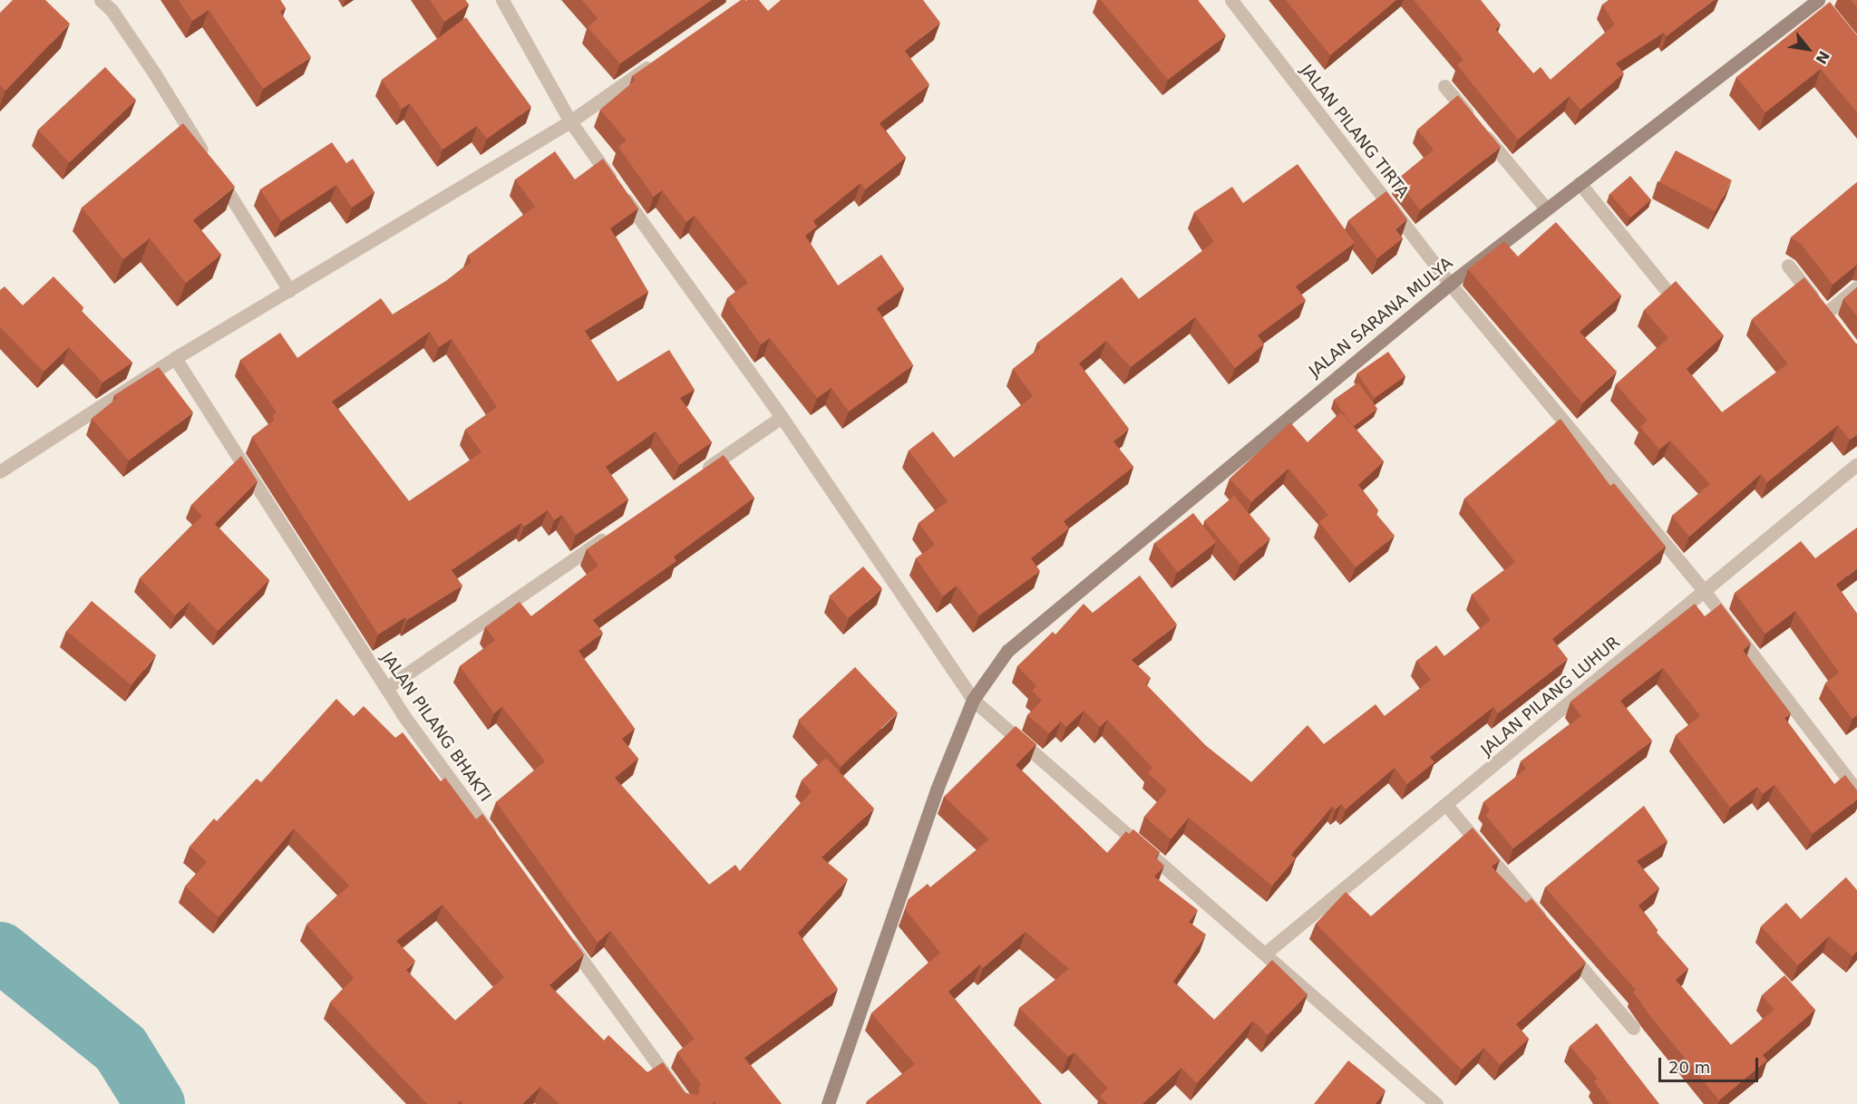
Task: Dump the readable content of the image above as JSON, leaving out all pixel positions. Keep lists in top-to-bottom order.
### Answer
{
  "streets": {
    "street": [
      "JALAN PILANG TIRTA",
      "JALAN SARANA MULYA",
      "JALAN PILANG LUHUR",
      "JALAN PILANG BHAKTI"
    ]
  },
  "crossings": [
    ["JALAN PILANG TIRTA", "JALAN SARANA MULYA"],
    ["JALAN PILANG TIRTA", "JALAN PILANG LUHUR"]
  ],
  "scale_bar": "20 m",
  "north": "bottom right"
}
